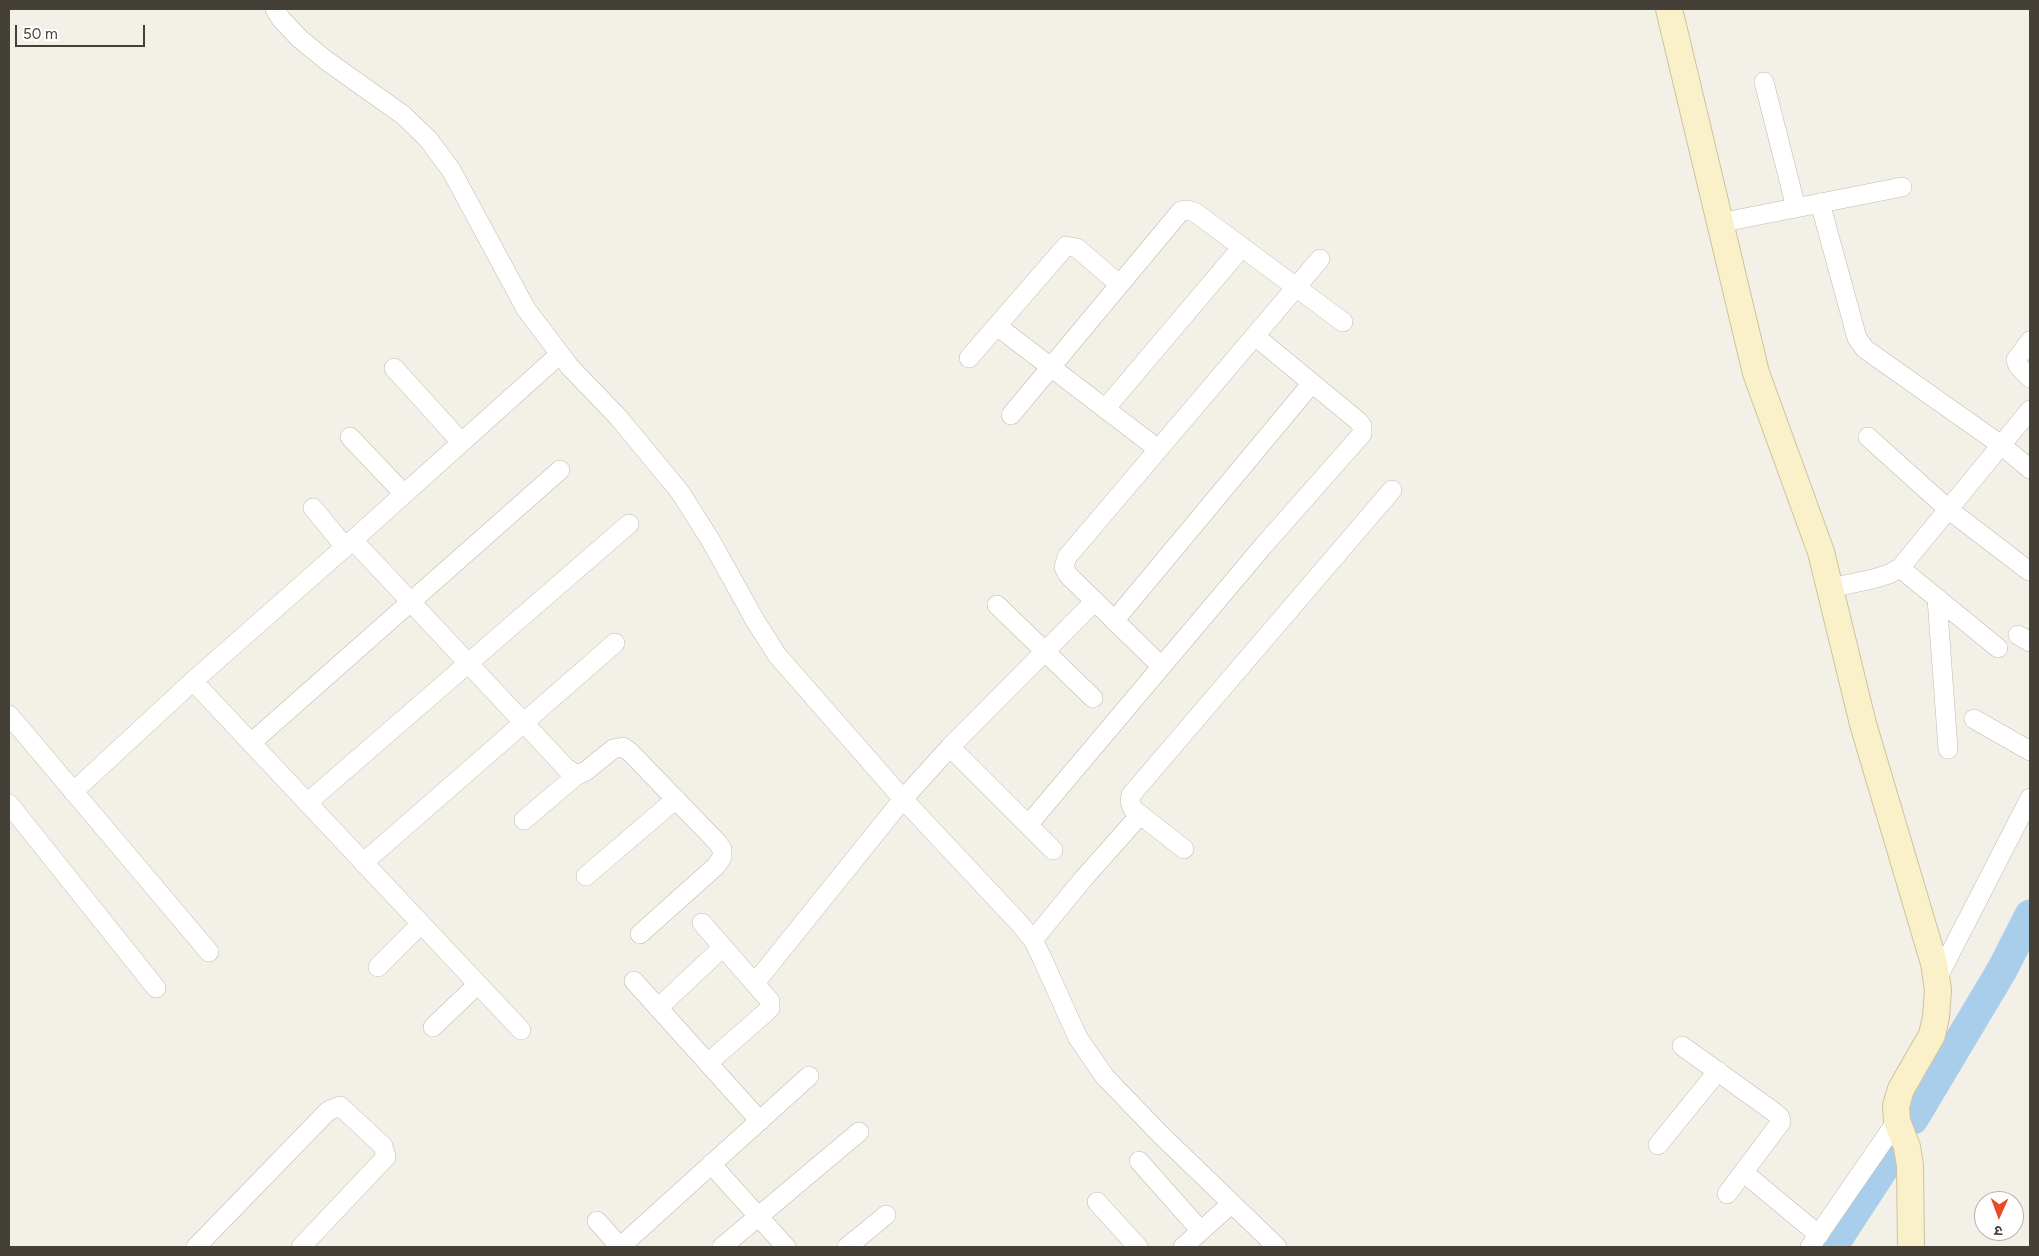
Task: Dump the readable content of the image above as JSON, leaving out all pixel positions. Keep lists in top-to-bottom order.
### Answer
{
  "scale_bar": "50 m",
  "north": "bottom"
}
